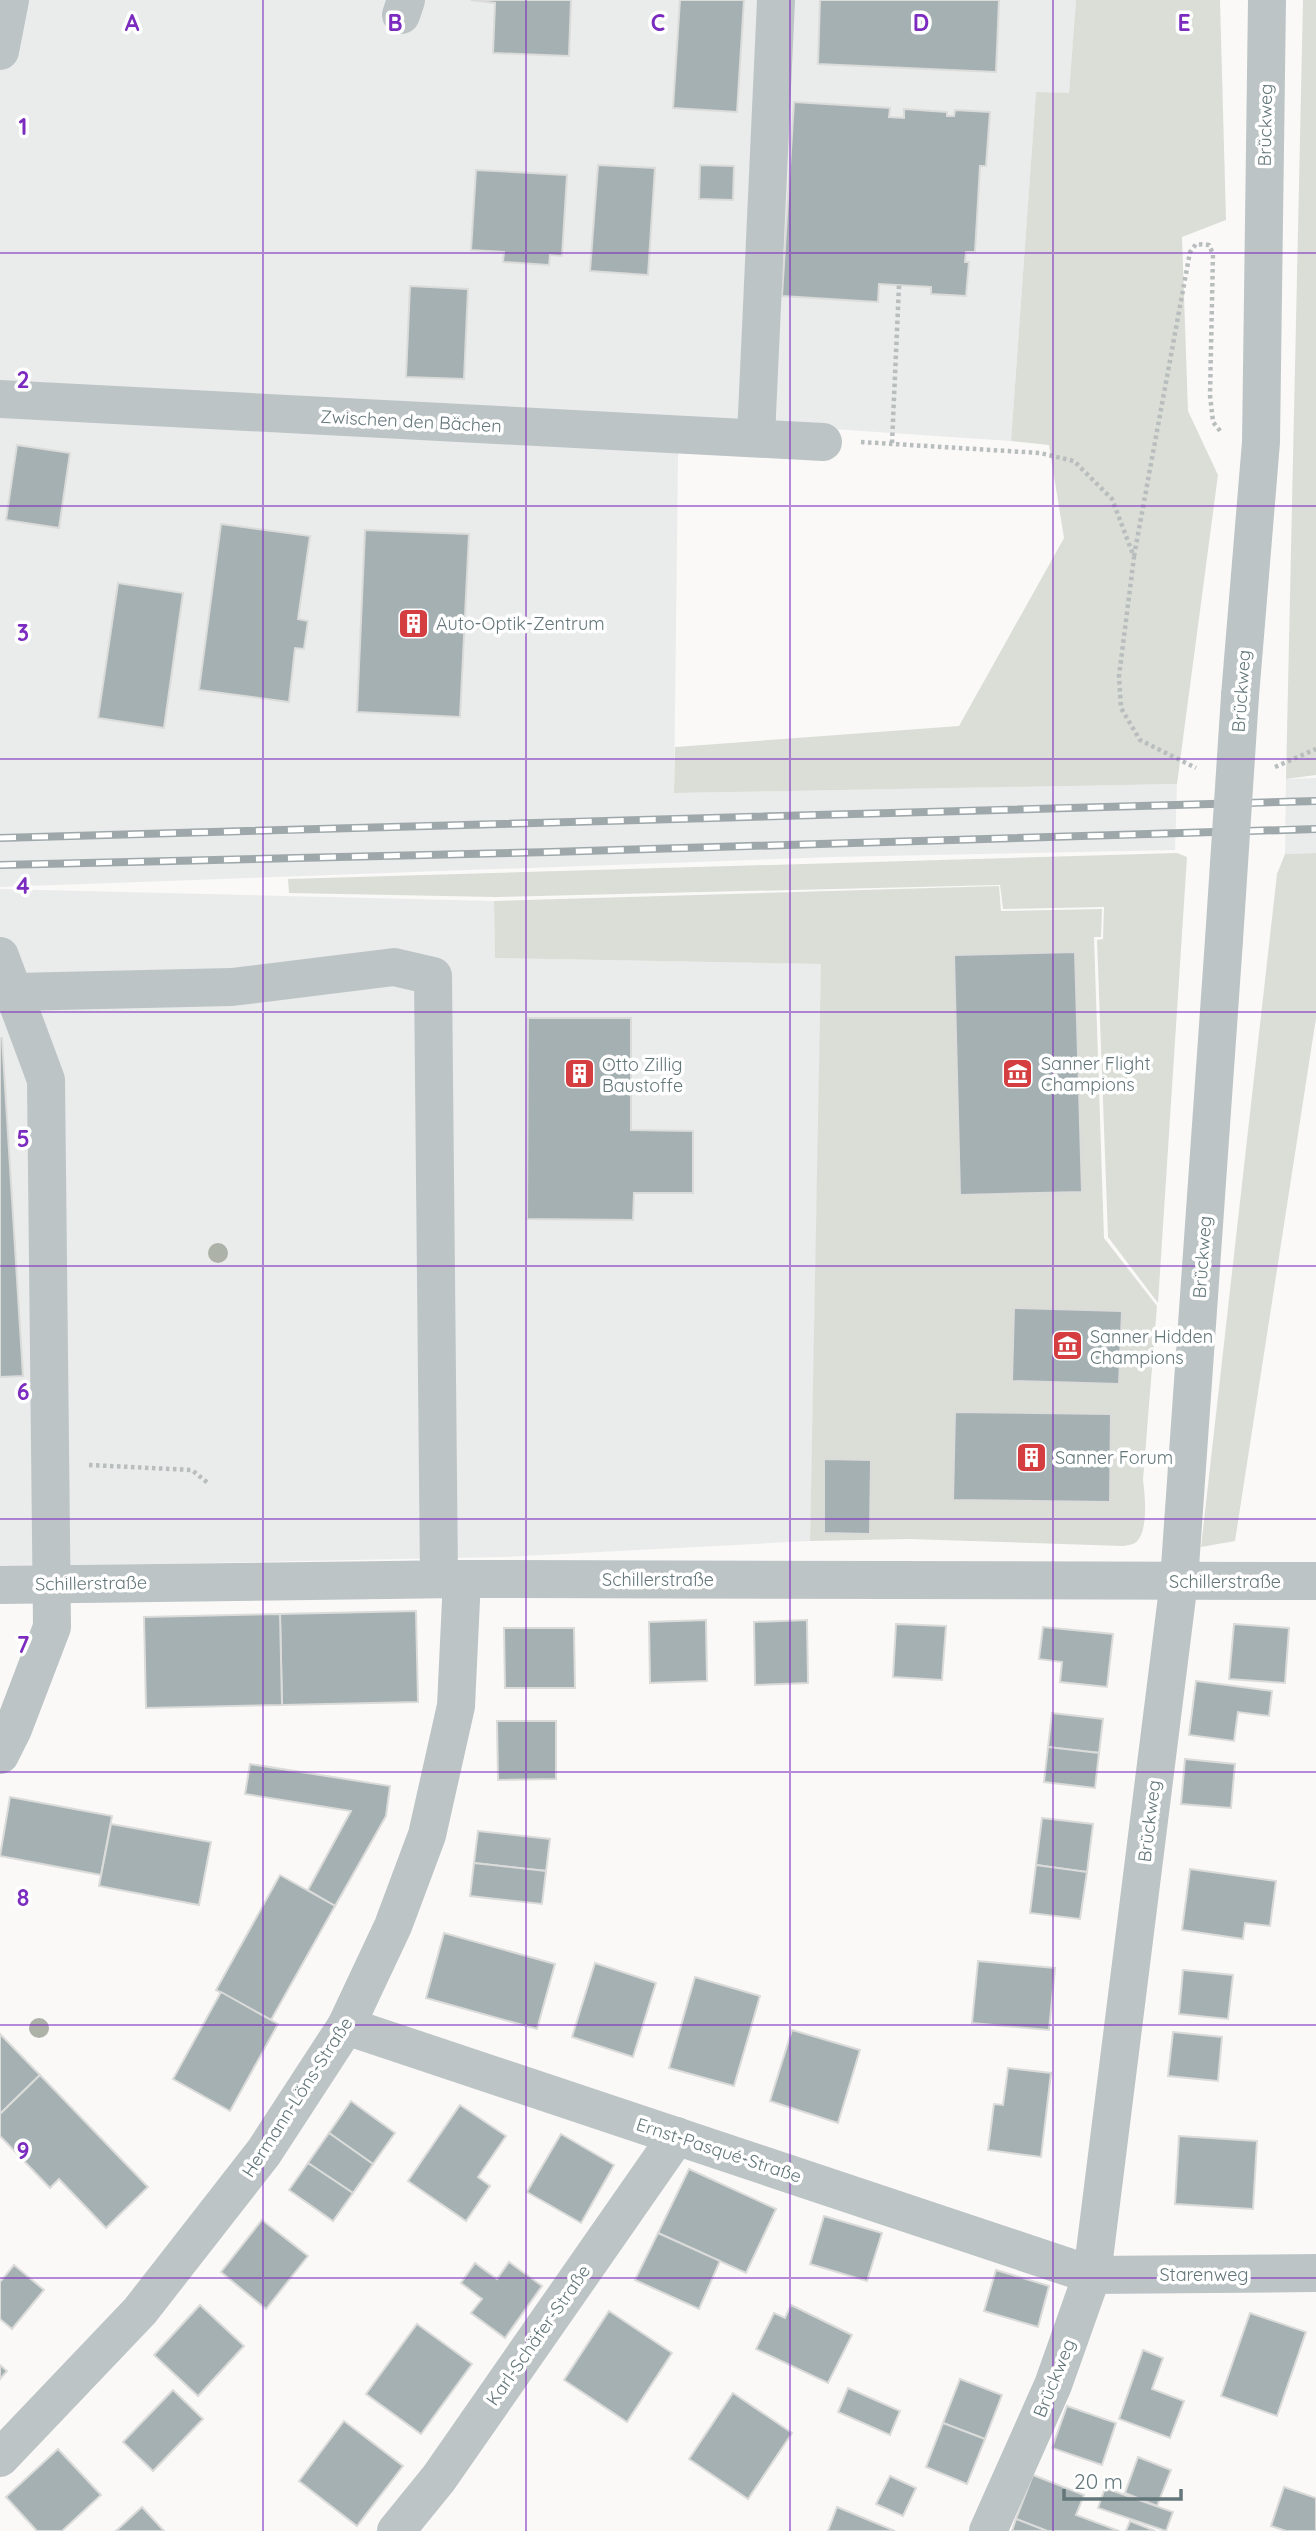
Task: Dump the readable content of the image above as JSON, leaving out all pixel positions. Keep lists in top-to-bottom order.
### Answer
{
  "streets": {
    "street": [
      "Brückweg",
      "Zwischen den Bächen",
      "Schillerstraße",
      "Hermann-Löns-Straße",
      "Ernst-Pasqué-Straße",
      "Starenweg",
      "Karl-Schäfer-Straße"
    ]
  },
  "crossings": [
    ["Brückweg", "Schillerstraße"],
    ["Brückweg", "Ernst-Pasqué-Straße"],
    ["Brückweg", "Starenweg"],
    ["Schillerstraße", "Hermann-Löns-Straße"],
    ["Hermann-Löns-Straße", "Ernst-Pasqué-Straße"],
    ["Ernst-Pasqué-Straße", "Starenweg"],
    ["Ernst-Pasqué-Straße", "Karl-Schäfer-Straße"]
  ],
  "places": {
    "building": ["Auto-Optik-Zentrum", "Otto Zillig Baustoffe", "Sanner Forum"],
    "museum": ["Sanner Flight Champions", "Sanner Hidden Champions"]
  },
  "scale_bar": "20 m",
  "grid": {
    "columns": [
      "A",
      "B",
      "C",
      "D",
      "E"
    ],
    "rows": [
      "1",
      "2",
      "3",
      "4",
      "5",
      "6",
      "7",
      "8",
      "9"
    ]
  }
}
